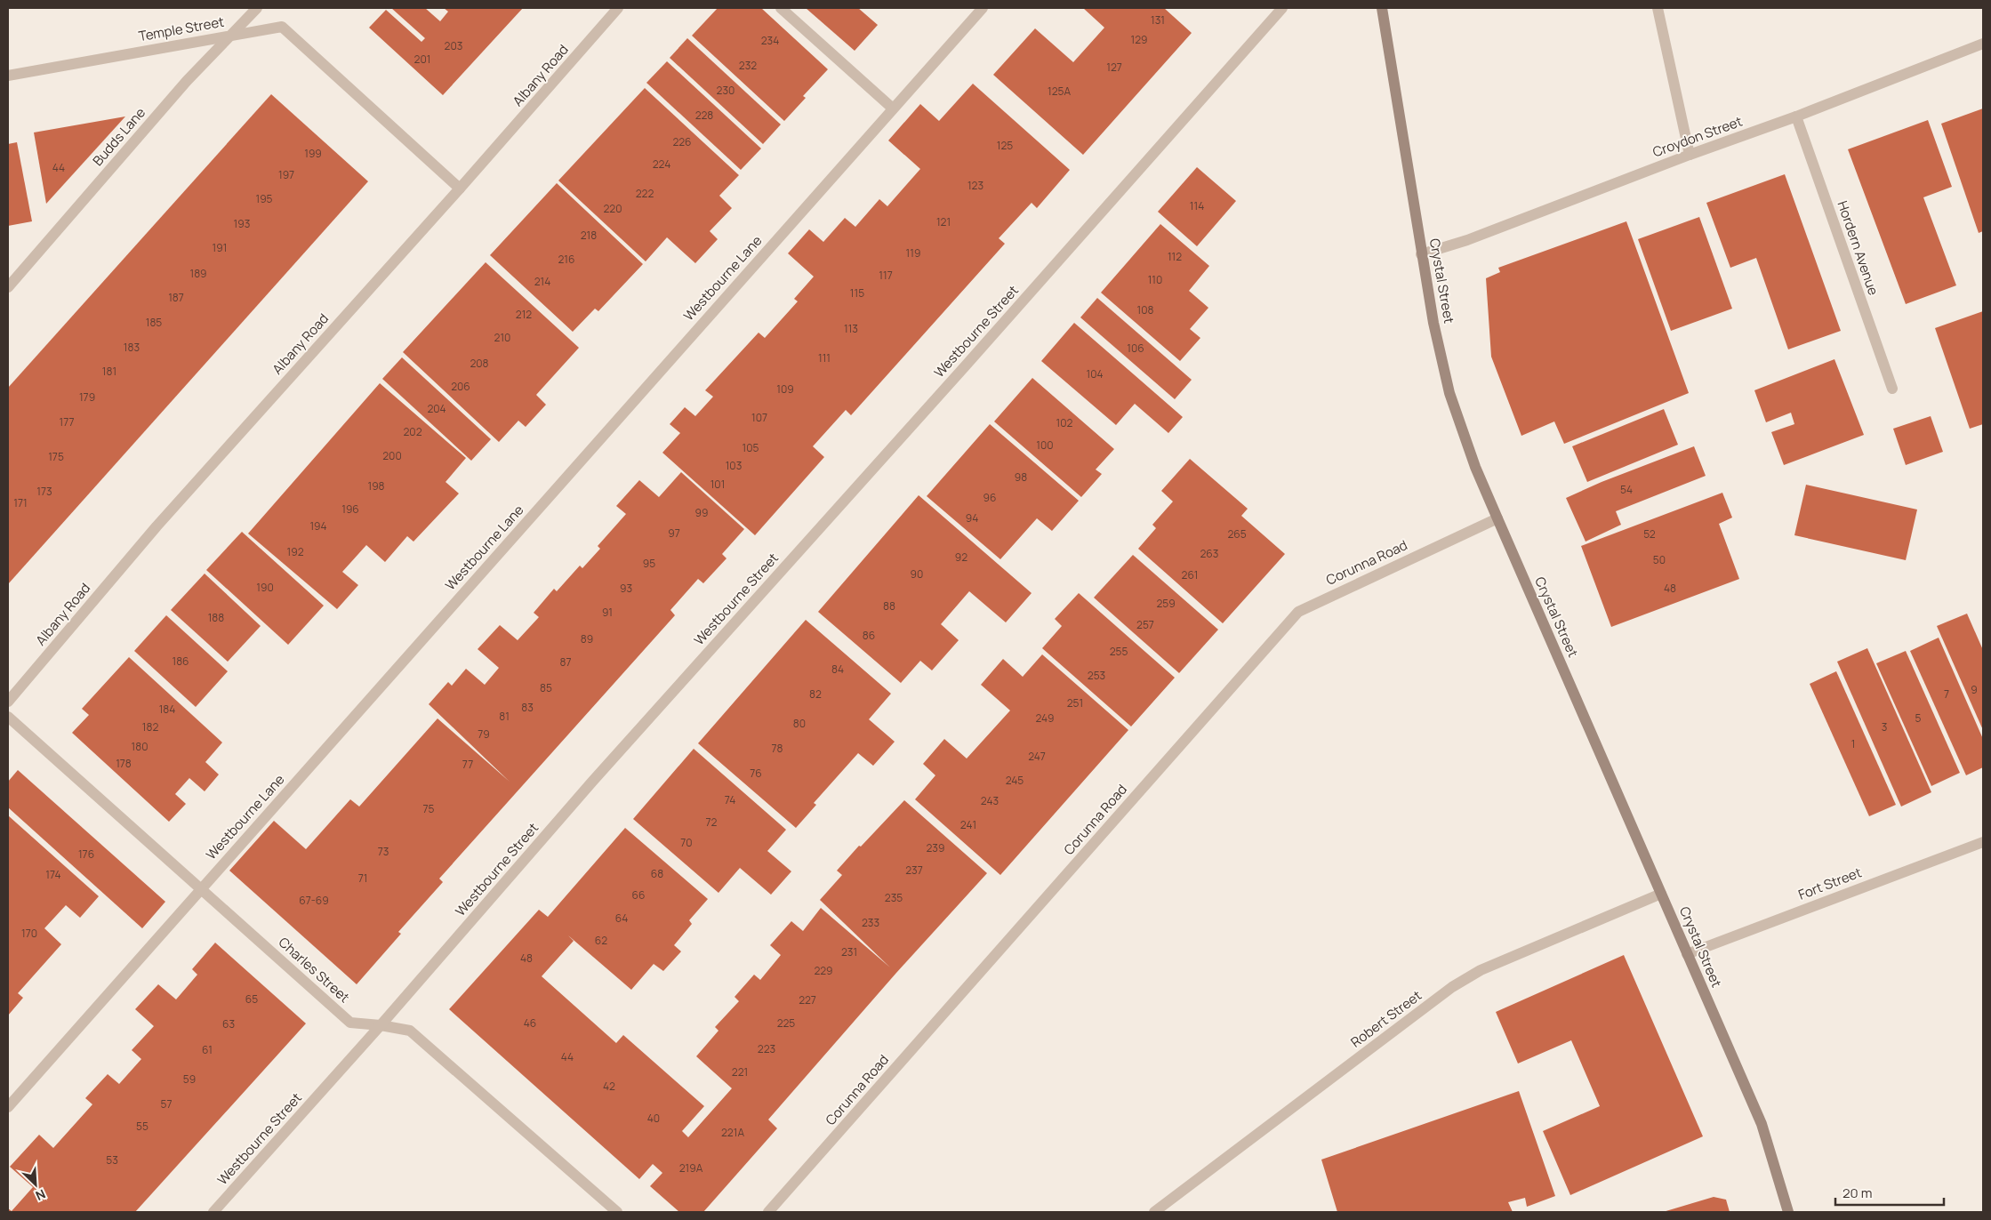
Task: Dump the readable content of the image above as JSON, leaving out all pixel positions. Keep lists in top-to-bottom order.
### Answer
{
  "streets": {
    "main road": ["Crystal Street"],
    "street": [
      "Temple Street",
      "Albany Road",
      "Budds Lane",
      "Croydon Street",
      "Hordern Avenue",
      "Westbourne Lane",
      "Westbourne Street",
      "Corunna Road",
      "Fort Street",
      "Charles Street",
      "Robert Street"
    ]
  },
  "crossings": [
    ["Temple Street", "Albany Road"],
    ["Temple Street", "Budds Lane"],
    ["Croydon Street", "Hordern Avenue"],
    ["Croydon Street", "Crystal Street"],
    ["Westbourne Lane", "Charles Street"],
    ["Crystal Street", "Corunna Road"],
    ["Crystal Street", "Fort Street"],
    ["Crystal Street", "Robert Street"],
    ["Westbourne Street", "Charles Street"]
  ],
  "house_numbers": [
    "131",
    "129",
    "234",
    "203",
    "201",
    "232",
    "127",
    "230",
    "125A",
    "228",
    "226",
    "125",
    "199",
    "224",
    "44",
    "197",
    "123",
    "222",
    "195",
    "114",
    "220",
    "121",
    "193",
    "218",
    "191",
    "119",
    "112",
    "216",
    "189",
    "117",
    "110",
    "214",
    "115",
    "187",
    "108",
    "212",
    "185",
    "113",
    "210",
    "183",
    "106",
    "111",
    "208",
    "181",
    "104",
    "206",
    "109",
    "179",
    "204",
    "107",
    "177",
    "102",
    "202",
    "100",
    "105",
    "200",
    "175",
    "103",
    "98",
    "101",
    "198",
    "54",
    "173",
    "96",
    "171",
    "196",
    "99",
    "94",
    "194",
    "97",
    "265",
    "52",
    "192",
    "263",
    "92",
    "50",
    "95",
    "90",
    "261",
    "190",
    "93",
    "48",
    "259",
    "88",
    "91",
    "188",
    "257",
    "86",
    "89",
    "255",
    "186",
    "87",
    "84",
    "253",
    "85",
    "9",
    "82",
    "7",
    "251",
    "83",
    "184",
    "81",
    "249",
    "5",
    "80",
    "182",
    "3",
    "79",
    "1",
    "180",
    "78",
    "247",
    "178",
    "77",
    "76",
    "245",
    "74",
    "243",
    "75",
    "72",
    "241",
    "70",
    "239",
    "73",
    "176",
    "237",
    "68",
    "174",
    "71",
    "66",
    "235",
    "67-69",
    "64",
    "233",
    "170",
    "62",
    "231",
    "48",
    "229",
    "65",
    "227",
    "46",
    "225",
    "63",
    "223",
    "61",
    "44",
    "221",
    "59",
    "42",
    "57",
    "40",
    "55",
    "221A",
    "53",
    "219A"
  ],
  "scale_bar": "20 m",
  "north": "bottom right"
}
